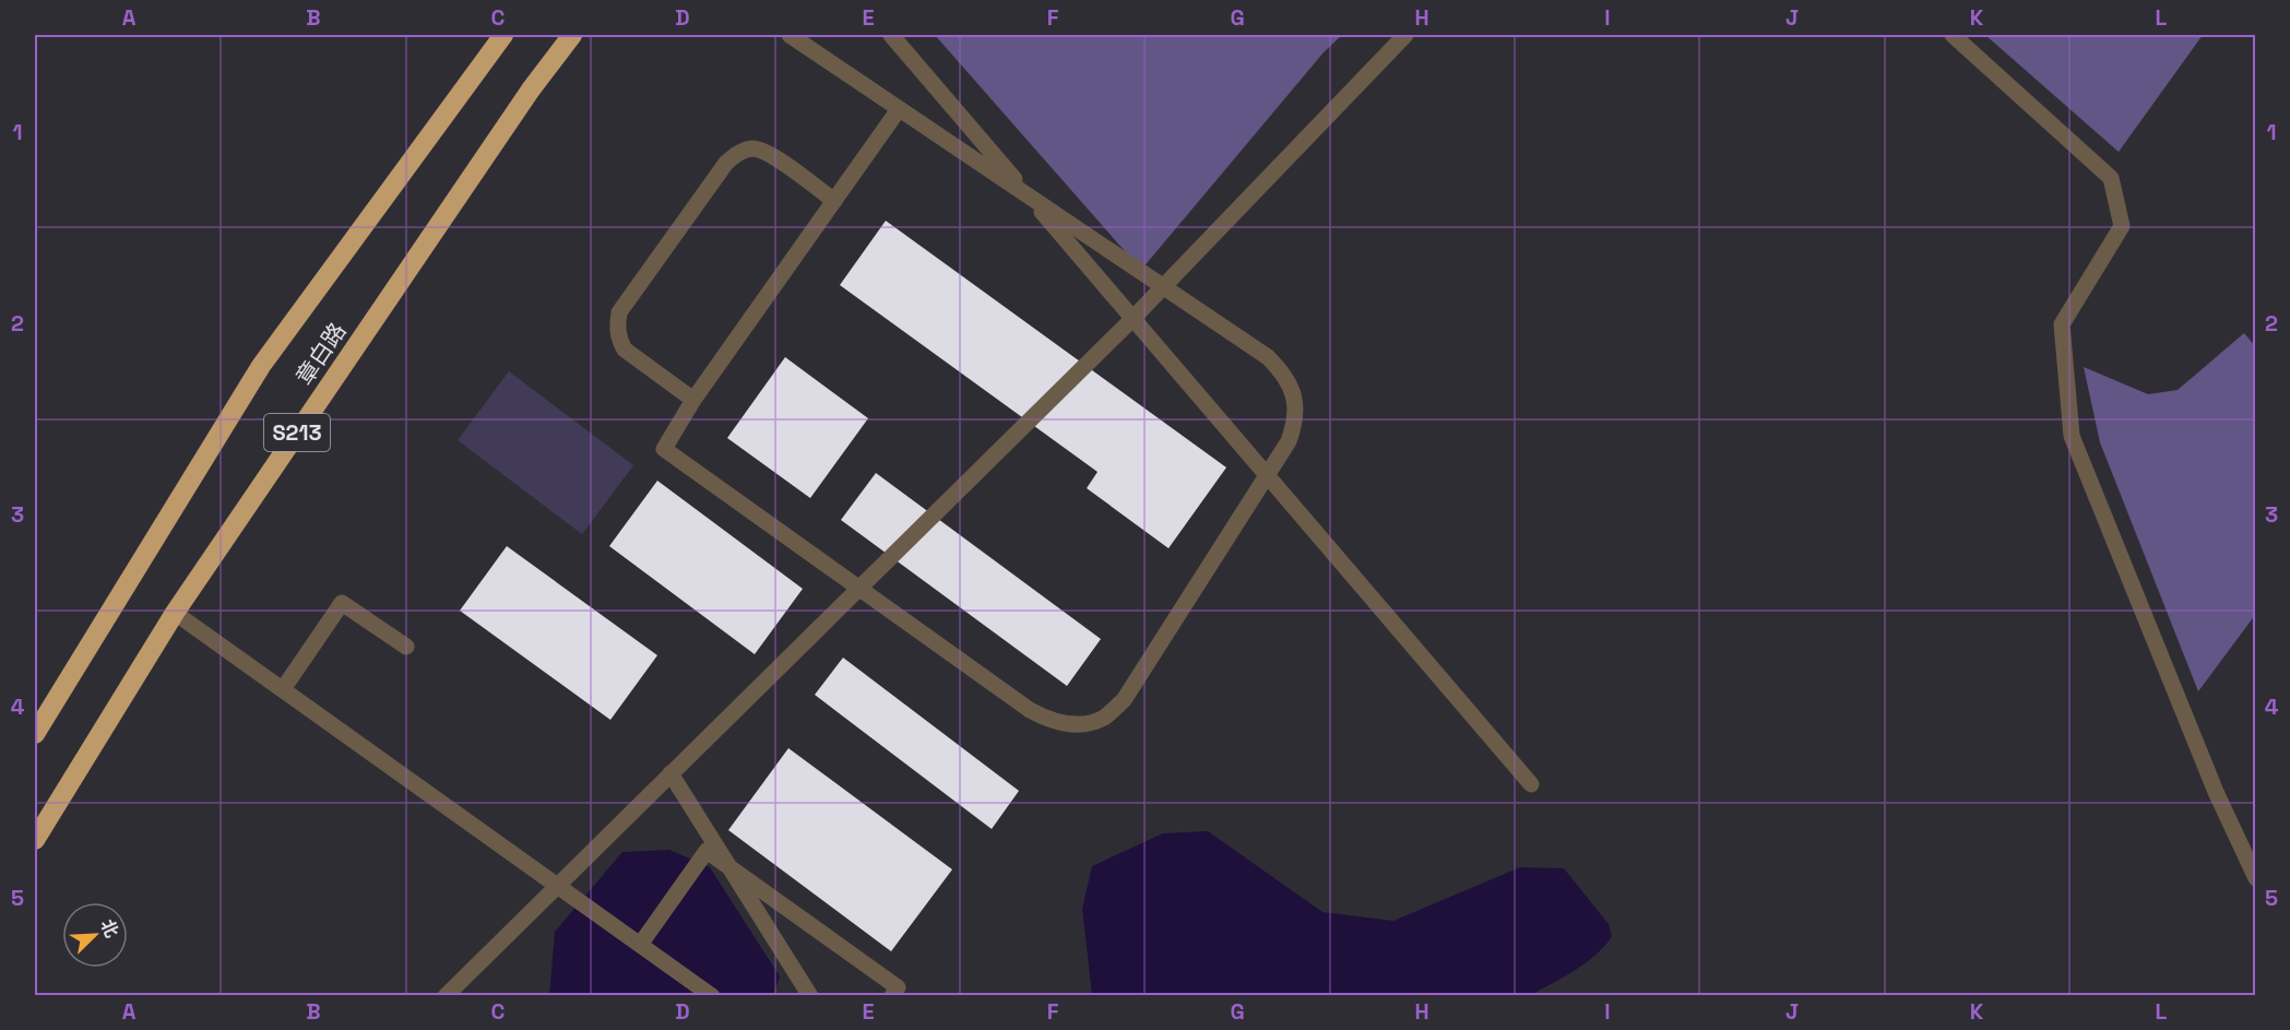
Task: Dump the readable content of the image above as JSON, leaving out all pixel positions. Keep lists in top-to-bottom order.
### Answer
{
  "streets": {
    "highway": ["章白路", "S213"]
  },
  "north": "top right",
  "grid": {
    "columns": [
      "A",
      "B",
      "C",
      "D",
      "E",
      "F",
      "G",
      "H",
      "I",
      "J",
      "K",
      "L"
    ],
    "rows": [
      "1",
      "2",
      "3",
      "4",
      "5"
    ]
  }
}
